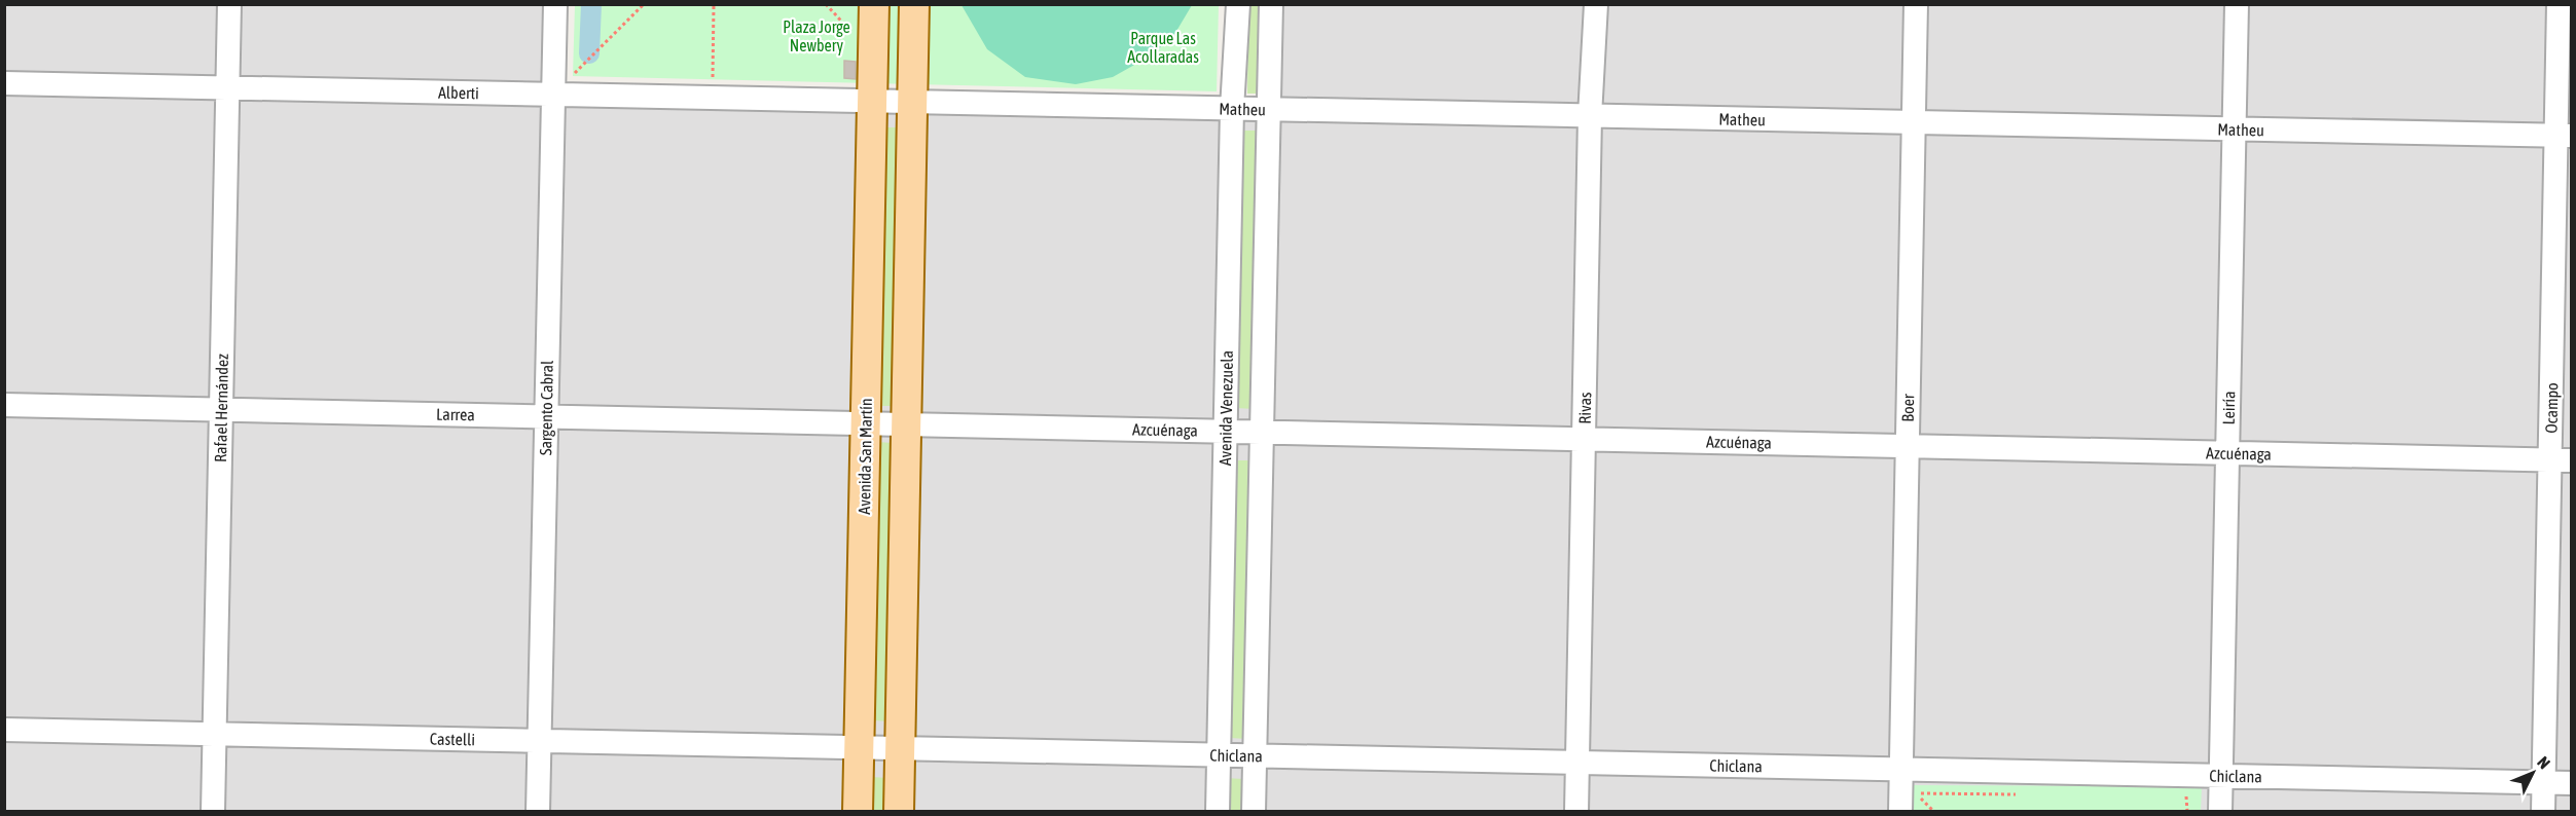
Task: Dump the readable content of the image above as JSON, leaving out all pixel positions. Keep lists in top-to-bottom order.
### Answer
{
  "streets": {
    "main road": ["Avenida San Martín"],
    "street": [
      "Alberti",
      "Matheu",
      "Rafael Hernández",
      "Sargento Cabral",
      "Avenida Venezuela",
      "Rivas",
      "Boer",
      "Leiría",
      "Ocampo",
      "Larrea",
      "Azcuénaga",
      "Castelli",
      "Chiclana"
    ]
  },
  "crossings": [
    ["Alberti", "Matheu"],
    ["Alberti", "Rafael Hernández"],
    ["Alberti", "Sargento Cabral"],
    ["Alberti", "Avenida San Martín"],
    ["Matheu", "Avenida Venezuela"],
    ["Matheu", "Rivas"],
    ["Matheu", "Boer"],
    ["Matheu", "Leiría"],
    ["Matheu", "Ocampo"],
    ["Rafael Hernández", "Larrea"],
    ["Rafael Hernández", "Castelli"],
    ["Sargento Cabral", "Larrea"],
    ["Sargento Cabral", "Castelli"],
    ["Avenida Venezuela", "Azcuénaga"],
    ["Avenida Venezuela", "Chiclana"],
    ["Rivas", "Azcuénaga"],
    ["Rivas", "Chiclana"],
    ["Boer", "Azcuénaga"],
    ["Boer", "Chiclana"],
    ["Leiría", "Azcuénaga"],
    ["Leiría", "Chiclana"],
    ["Ocampo", "Azcuénaga"],
    ["Ocampo", "Chiclana"],
    ["Larrea", "Azcuénaga"],
    ["Larrea", "Avenida San Martín"],
    ["Avenida San Martín", "Castelli"],
    ["Castelli", "Chiclana"]
  ],
  "parks": ["Plaza Jorge Newbery", "Parque Las Acollaradas"],
  "north": "top right"
}
